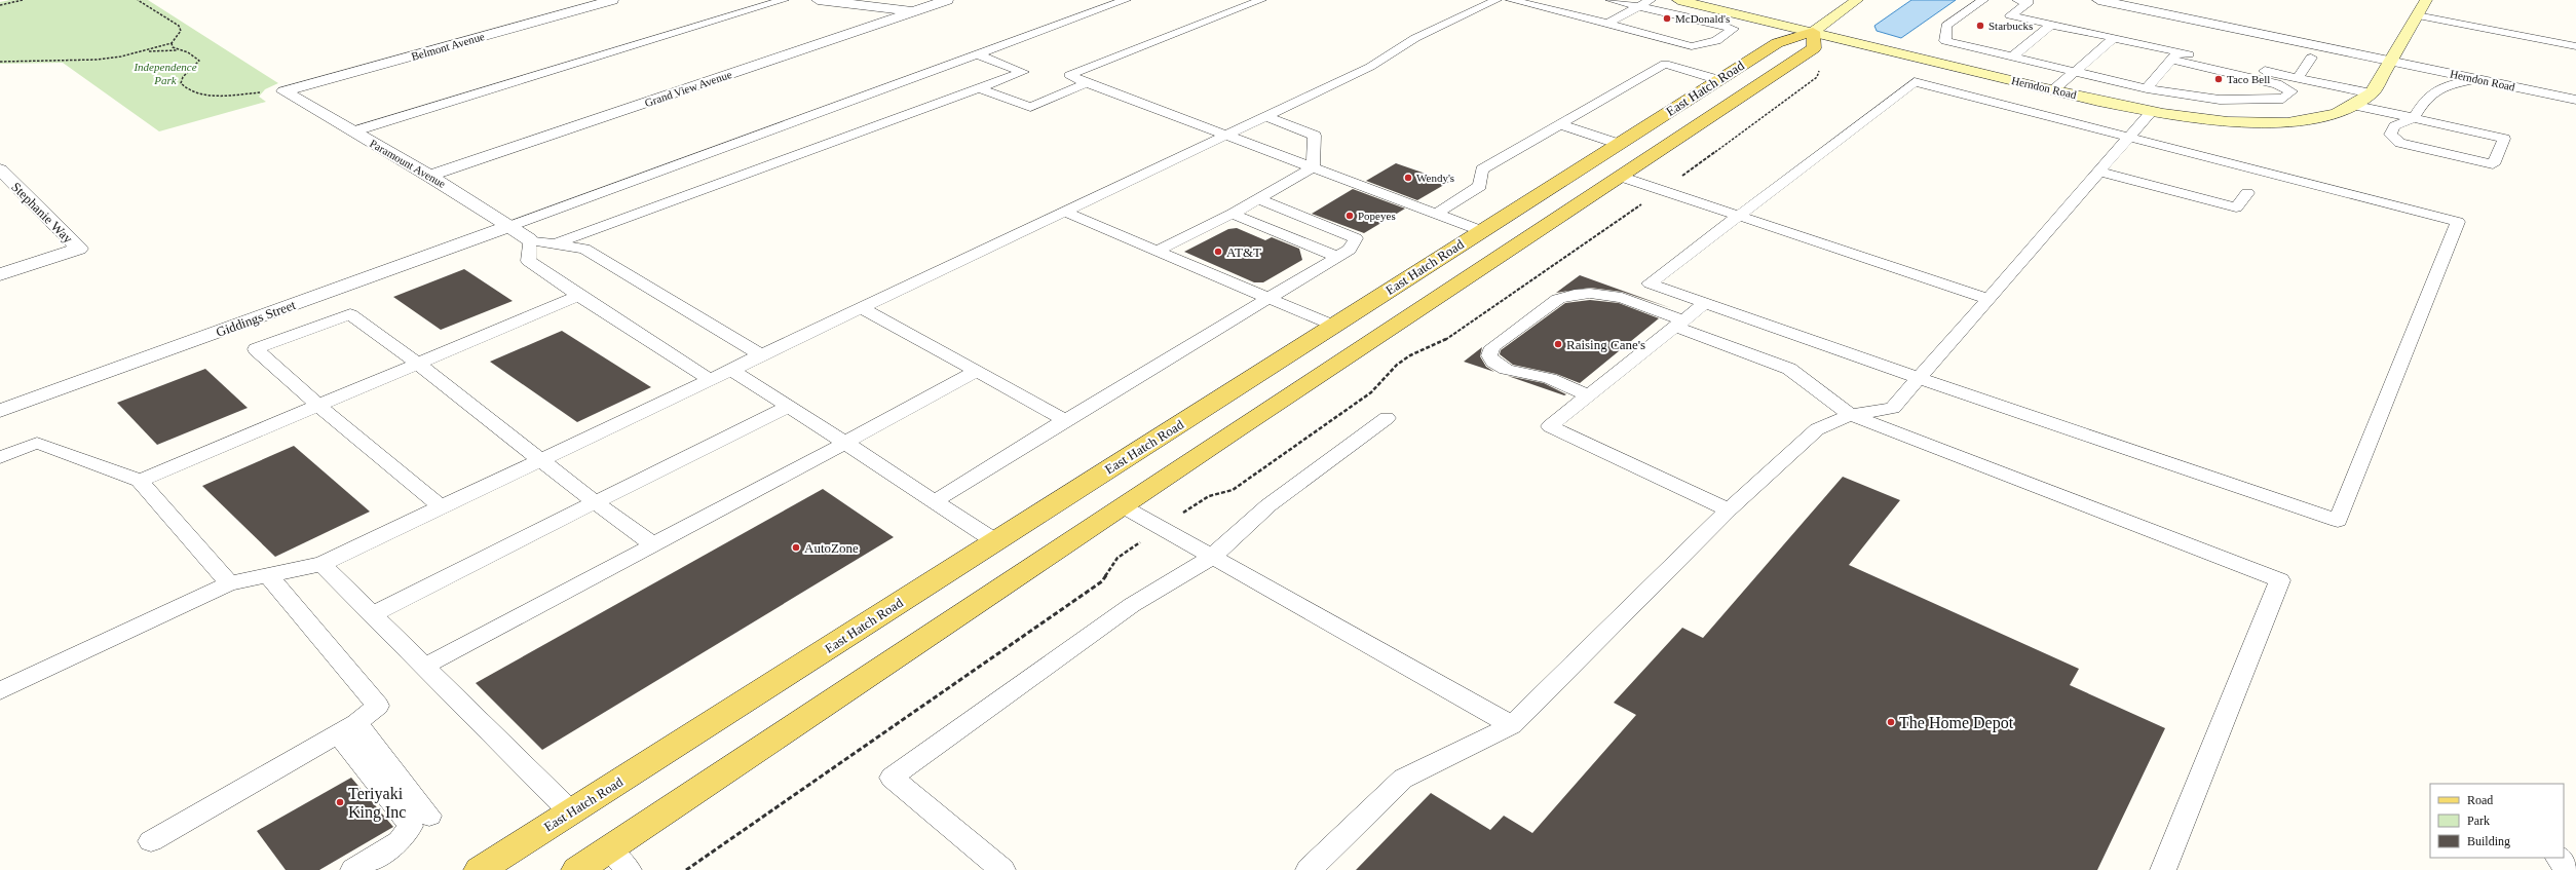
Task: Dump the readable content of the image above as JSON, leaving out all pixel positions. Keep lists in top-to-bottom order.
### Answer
{
  "streets": {
    "main road": ["Herndon Road", "East Hatch Road"],
    "street": [
      "Belmont Avenue",
      "Grand View Avenue",
      "Paramount Avenue",
      "Stephanie Way",
      "Giddings Street"
    ]
  },
  "crossings": [
    ["Belmont Avenue", "Paramount Avenue"],
    ["Herndon Road", "East Hatch Road"],
    ["Grand View Avenue", "Paramount Avenue"],
    ["Paramount Avenue", "Giddings Street"]
  ],
  "parks": ["Independence Park"],
  "places": [
    "McDonald's",
    "Starbucks",
    "Taco Bell",
    "Wendy's",
    "Popeyes",
    "AT&T",
    "Raising Cane's",
    "AutoZone",
    "The Home Depot",
    "Teriyaki King Inc"
  ],
  "legend": ["Road", "Park", "Building"]
}
